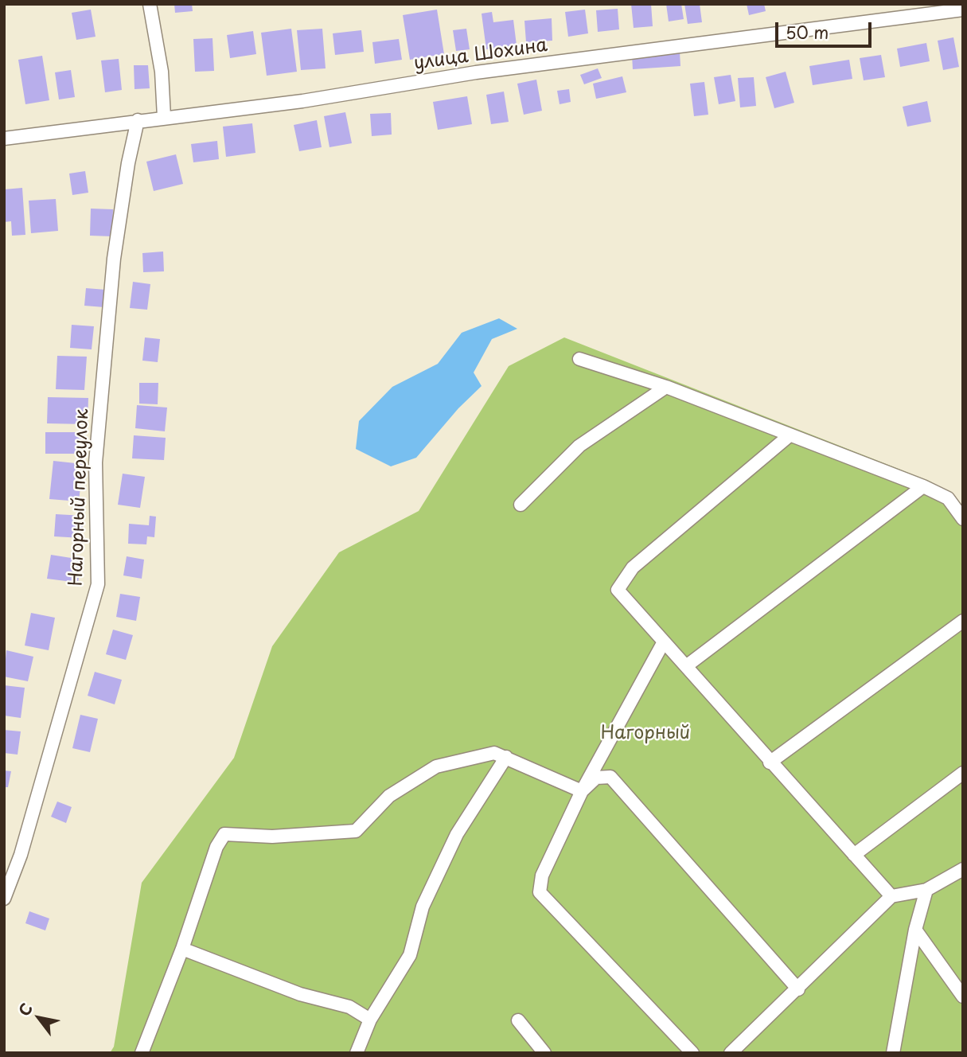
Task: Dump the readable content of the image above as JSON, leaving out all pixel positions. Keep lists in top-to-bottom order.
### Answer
{
  "streets": {
    "street": ["улица Шохина", "Нагорный переулок"]
  },
  "crossings": [
    ["улица Шохина", "Нагорный переулок"]
  ],
  "parks": ["Нагорный"],
  "scale_bar": "50 m",
  "north": "top left"
}
